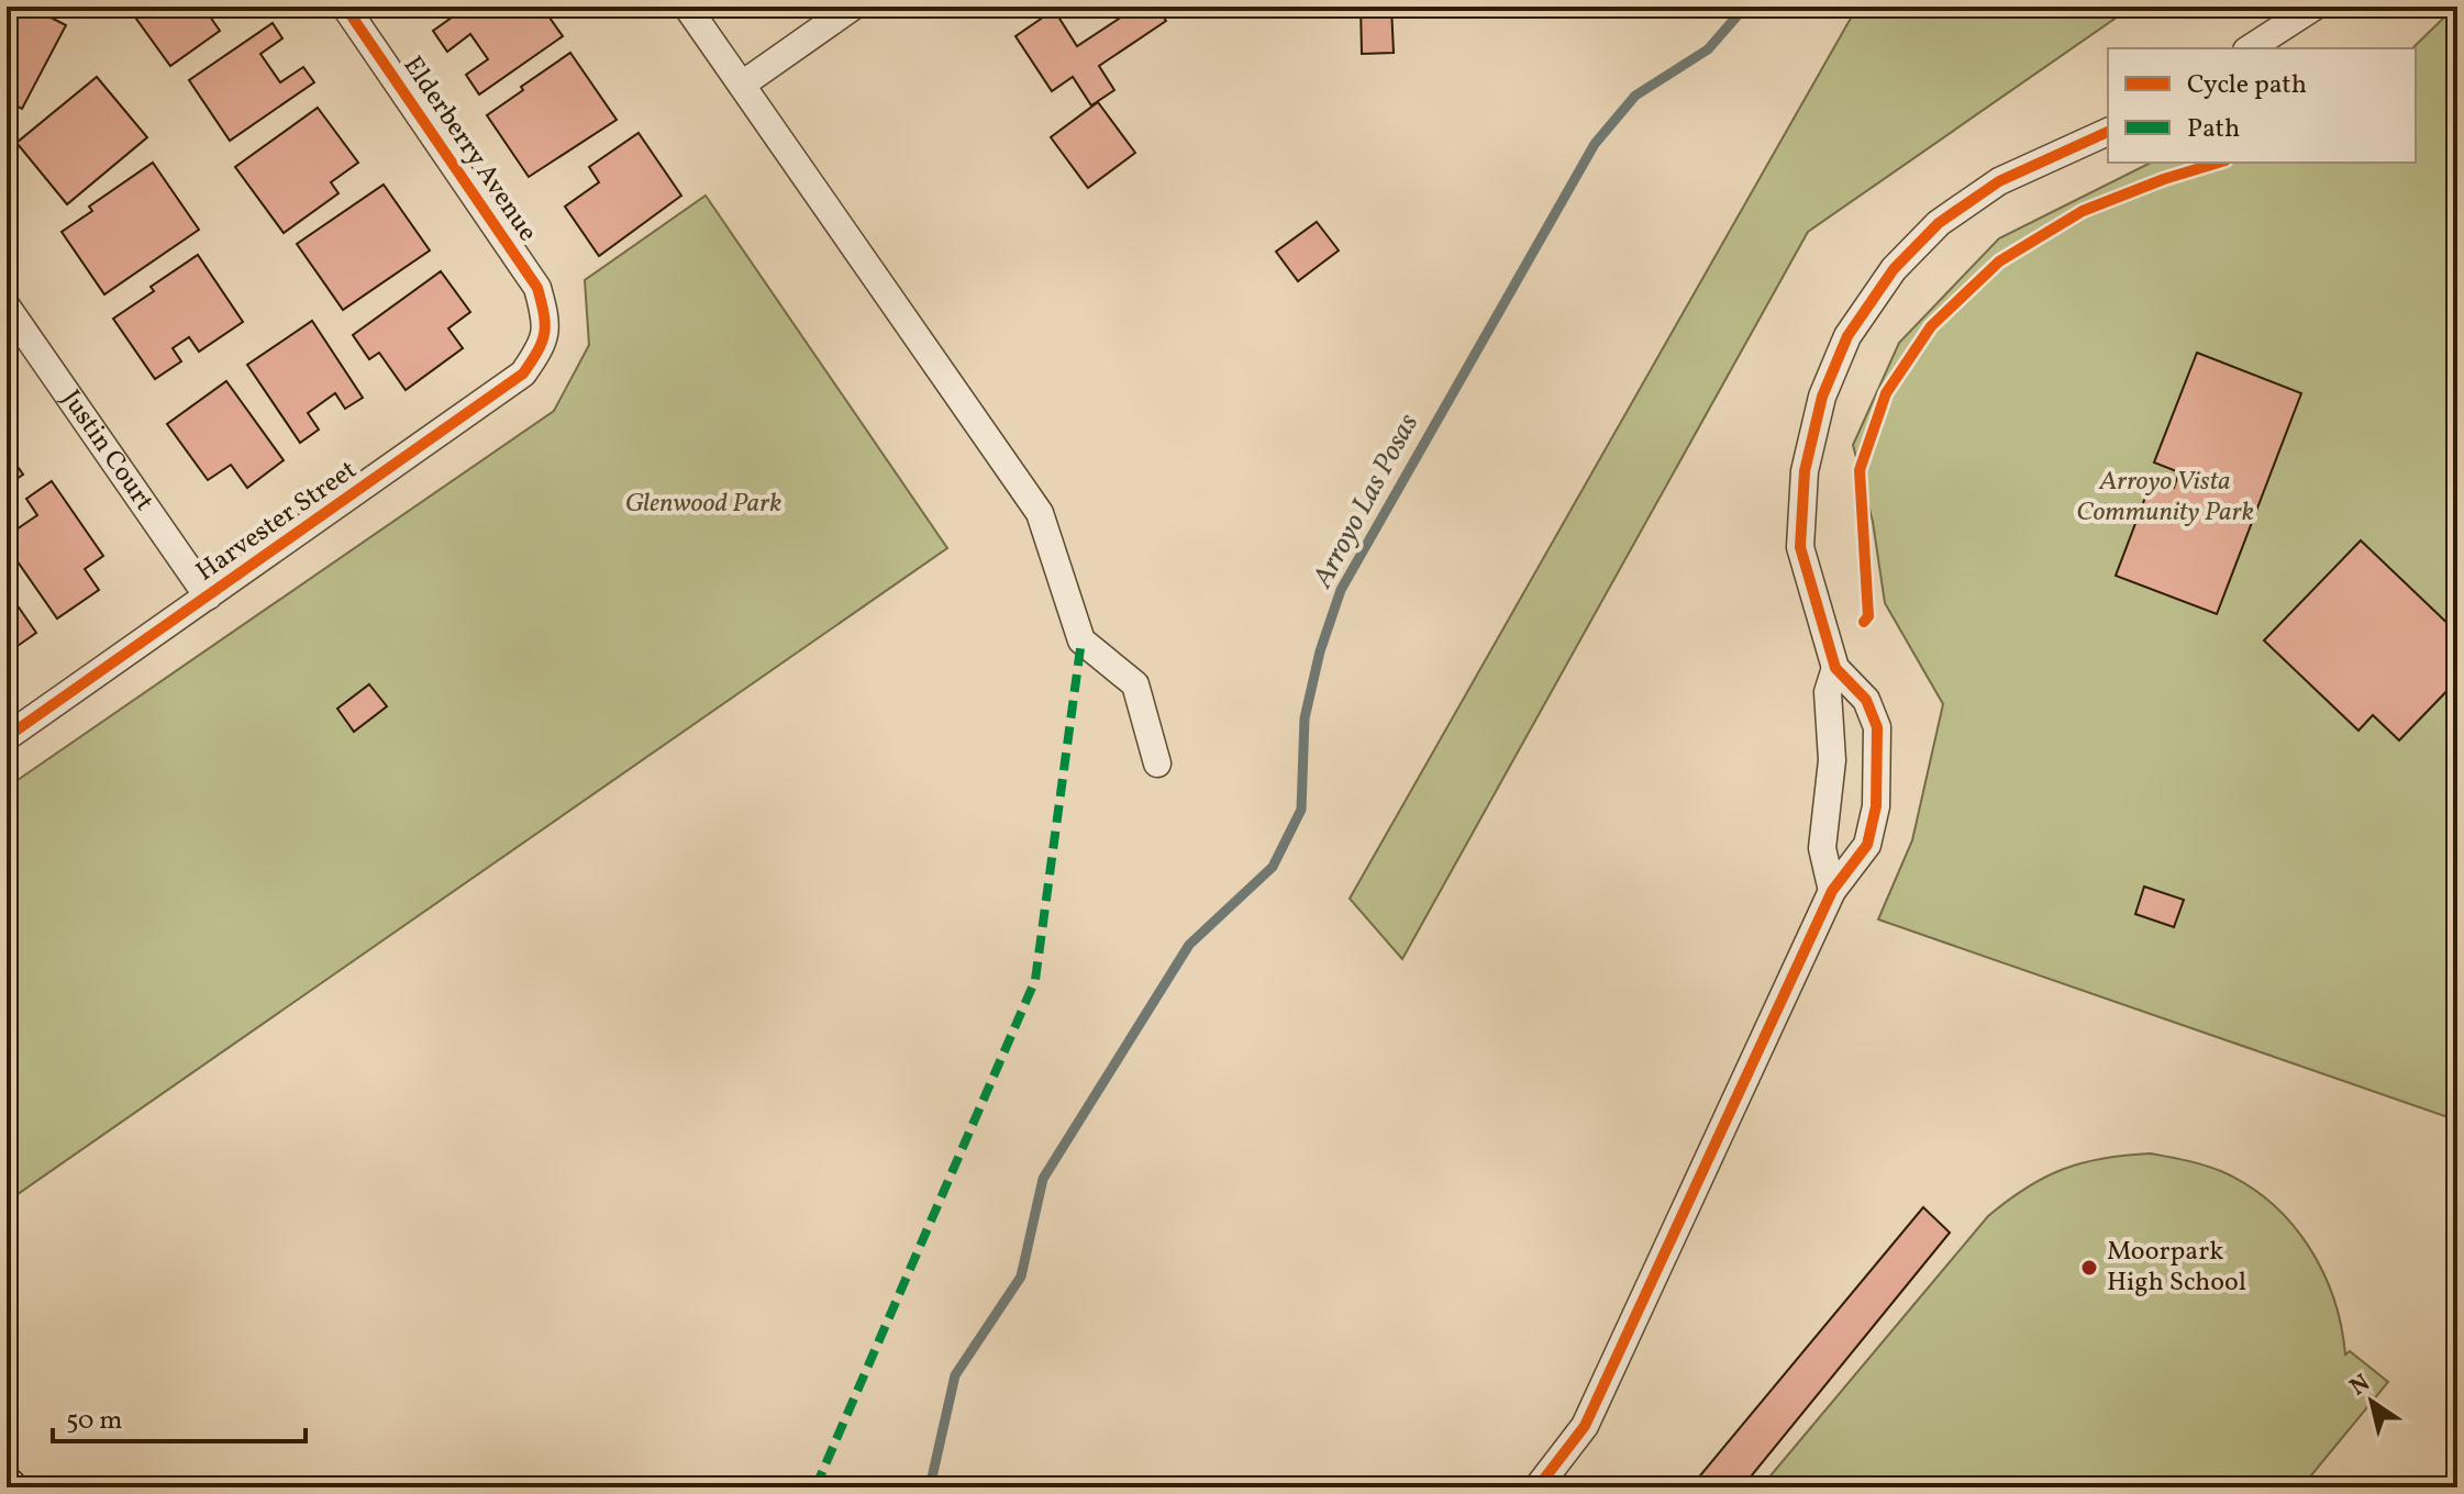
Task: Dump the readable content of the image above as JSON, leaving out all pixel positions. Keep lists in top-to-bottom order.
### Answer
{
  "streets": {
    "street": ["Elderberry Avenue", "Justin Court", "Harvester Street"]
  },
  "crossings": [
    ["Elderberry Avenue", "Harvester Street"],
    ["Justin Court", "Harvester Street"]
  ],
  "water": ["Arroyo Las Posas"],
  "parks": ["Arroyo Vista Community Park", "Glenwood Park"],
  "places": ["Moorpark High School"],
  "legend": ["Cycle path", "Path"],
  "scale_bar": "50 m",
  "north": "top left"
}
